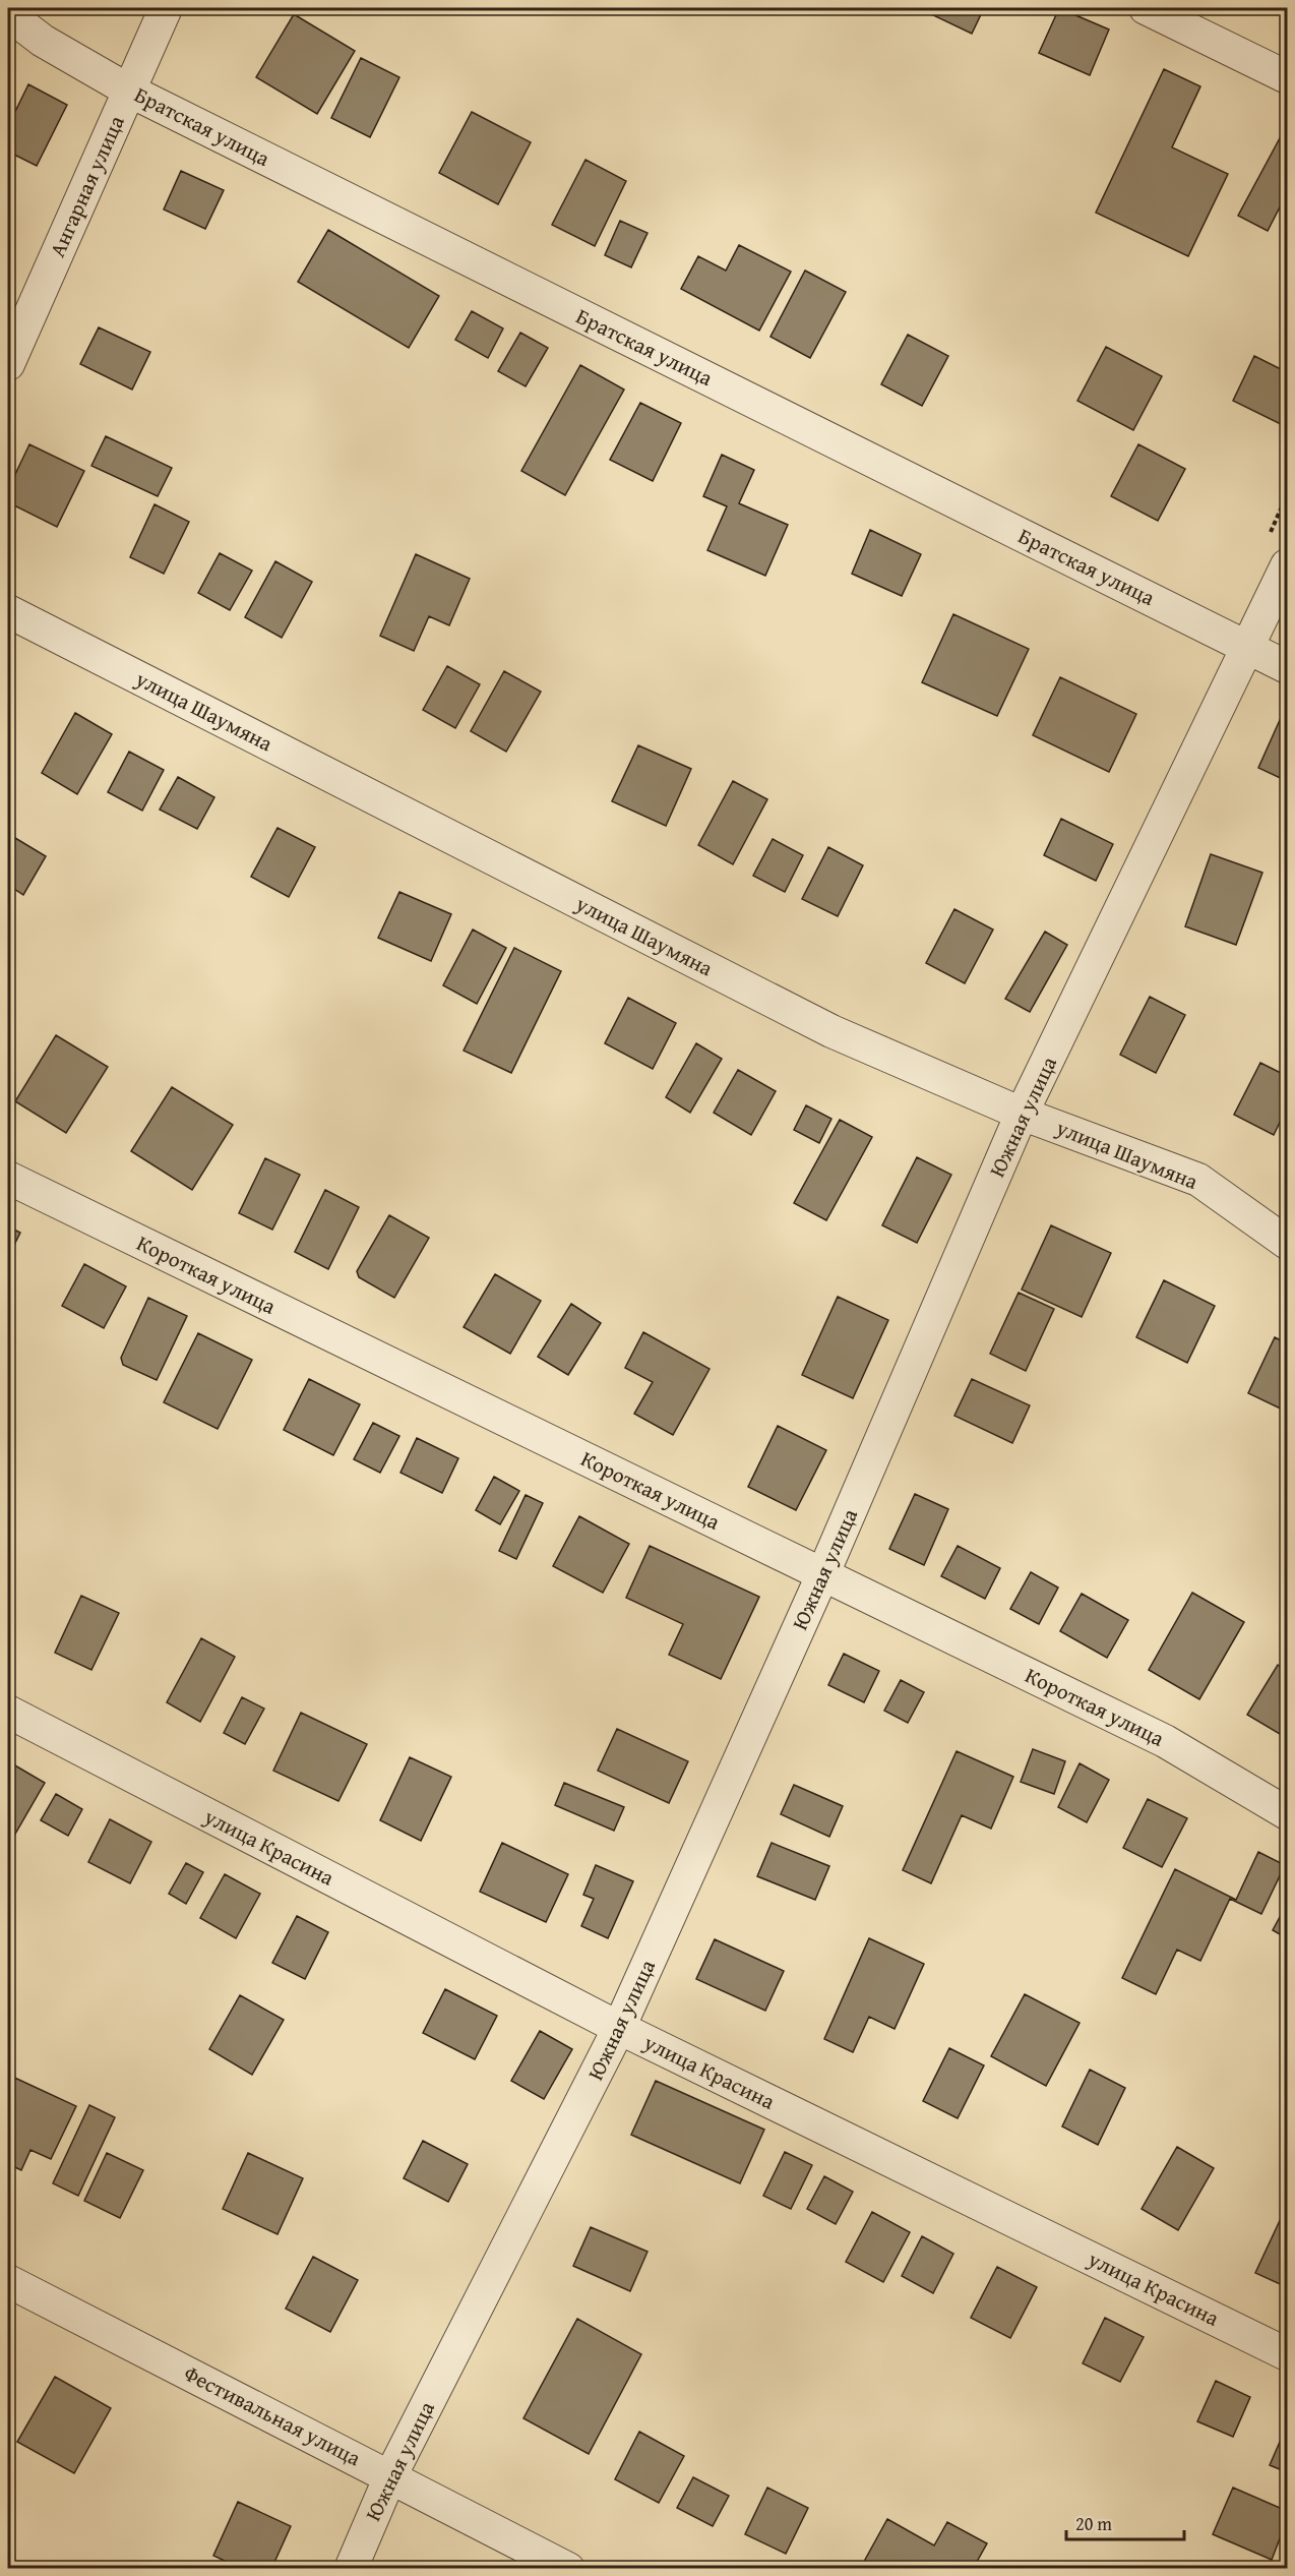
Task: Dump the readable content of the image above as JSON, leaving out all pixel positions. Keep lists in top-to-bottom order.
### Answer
{
  "streets": {
    "street": [
      "Братская улица",
      "Ангарная улица",
      "улица Шаумяна",
      "Южная улица",
      "Короткая улица",
      "улица Красина",
      "Фестивальная улица"
    ]
  },
  "crossings": [
    ["Братская улица", "Ангарная улица"],
    ["Братская улица", "Южная улица"],
    ["улица Шаумяна", "Южная улица"],
    ["Южная улица", "Короткая улица"],
    ["Южная улица", "улица Красина"],
    ["Южная улица", "Фестивальная улица"]
  ],
  "scale_bar": "20 m"
}
